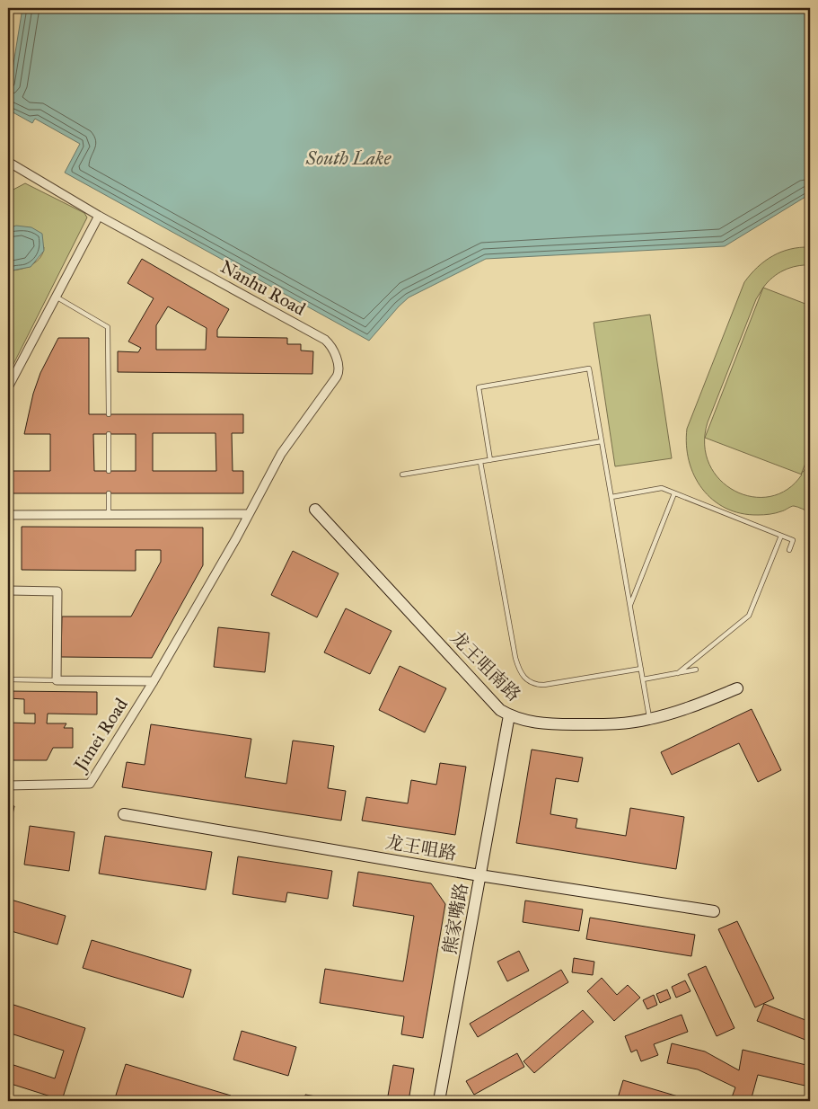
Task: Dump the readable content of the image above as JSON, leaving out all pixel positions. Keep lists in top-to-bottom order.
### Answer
{
  "streets": {
    "street": [
      "Nanhu Road",
      "龙王咀南路",
      "Jimei Road",
      "龙王咀路",
      "熊家嘴路"
    ]
  },
  "crossings": [
    ["龙王咀南路", "熊家嘴路"],
    ["龙王咀路", "熊家嘴路"]
  ],
  "water": ["South Lake"]
}
